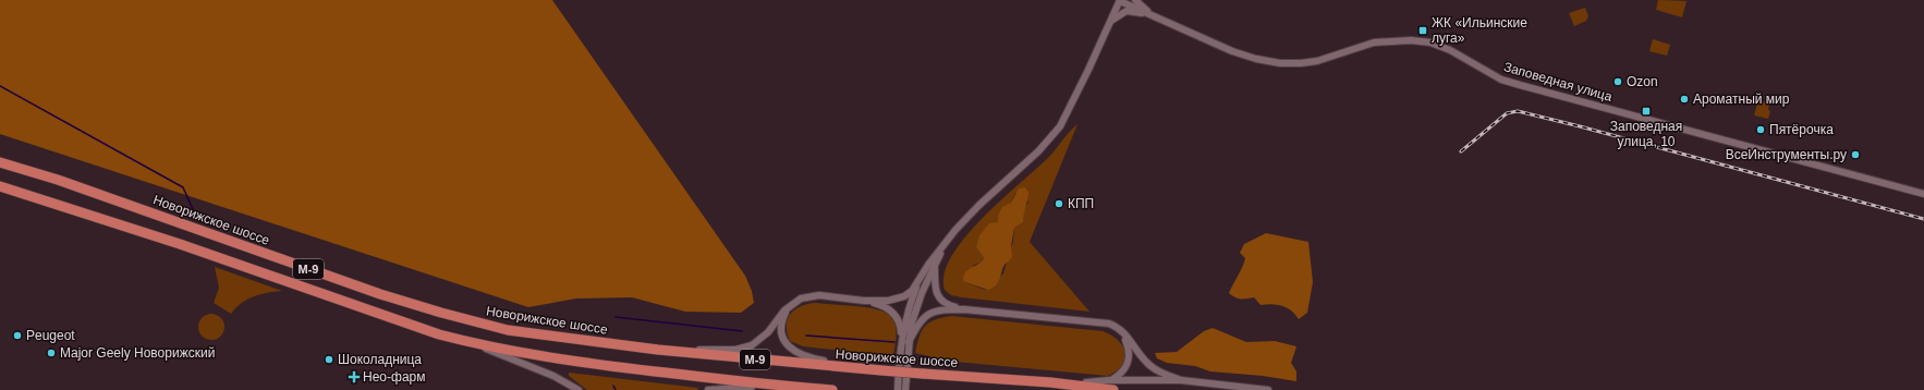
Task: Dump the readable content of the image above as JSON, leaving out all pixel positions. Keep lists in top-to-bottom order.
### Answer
{
  "streets": {
    "highway": ["Новорижское шоссе", "М-9"],
    "street": ["Заповедная улица"]
  },
  "crossings": [
    ["Новорижское шоссе", "М-9"]
  ],
  "places": {
    "transit": ["ЖК «Ильинские луга»", "Заповедная улица, 10"],
    "other": [
      "Ozon",
      "Ароматный мир",
      "Пятёрочка",
      "ВсеИнструменты.ру",
      "КПП",
      "Peugeot",
      "Major Geely Новорижский",
      "Шоколадница"
    ],
    "health": ["Нео-фарм"]
  }
}
